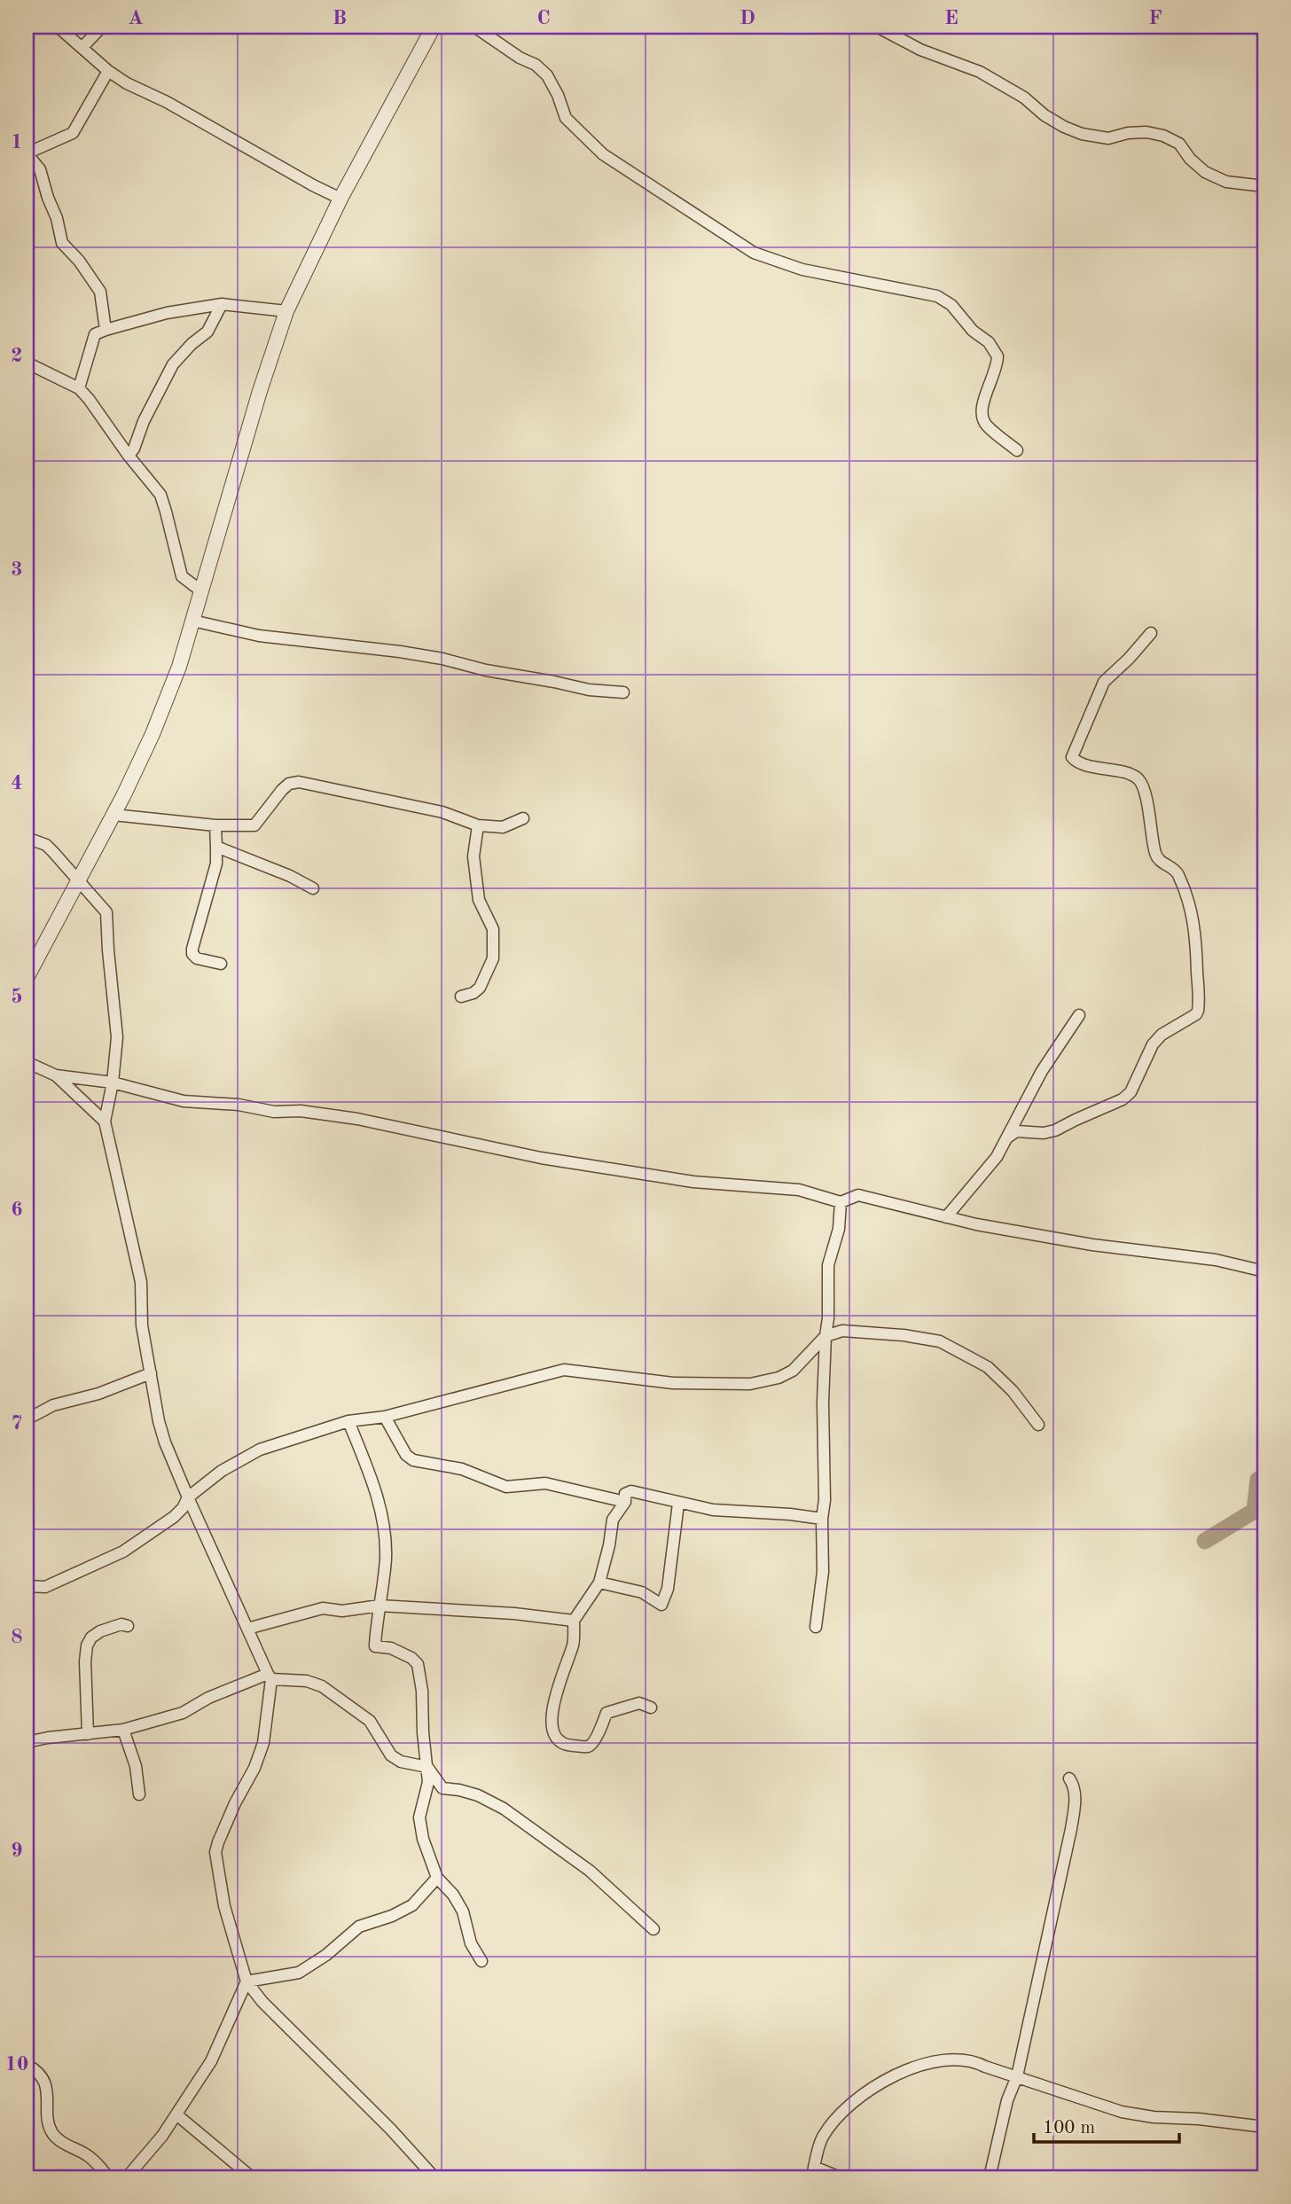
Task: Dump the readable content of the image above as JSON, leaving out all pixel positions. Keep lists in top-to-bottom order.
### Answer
{
  "scale_bar": "100 m",
  "grid": {
    "columns": [
      "A",
      "B",
      "C",
      "D",
      "E",
      "F"
    ],
    "rows": [
      "1",
      "2",
      "3",
      "4",
      "5",
      "6",
      "7",
      "8",
      "9",
      "10"
    ]
  }
}
